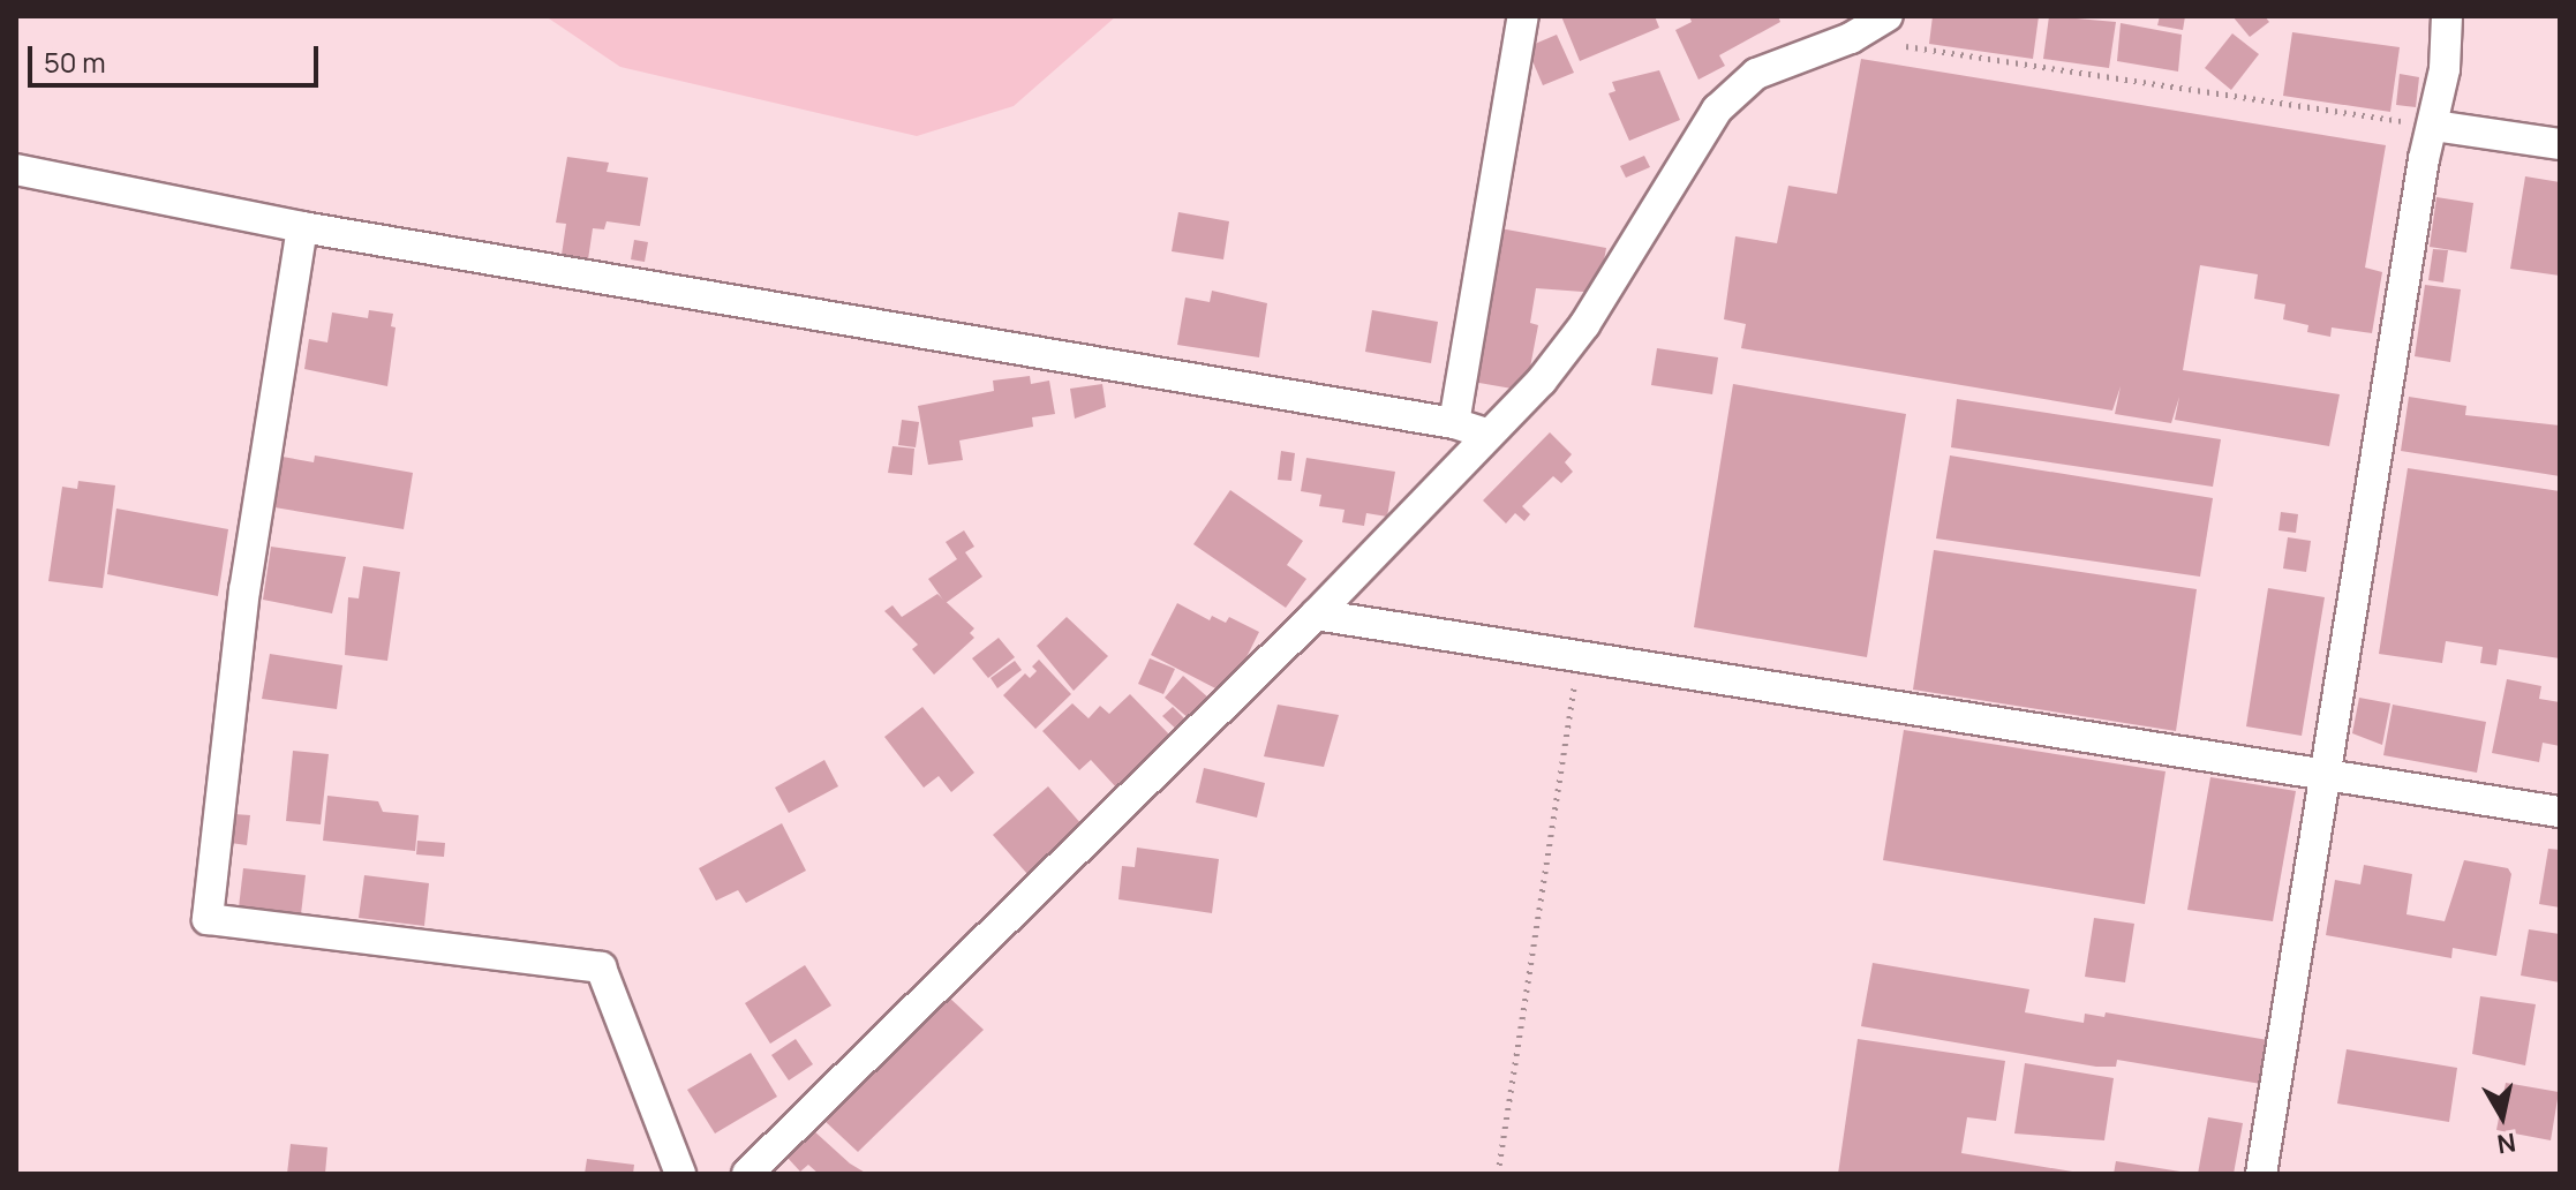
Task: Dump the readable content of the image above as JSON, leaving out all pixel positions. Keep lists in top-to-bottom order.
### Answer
{
  "scale_bar": "50 m",
  "north": "bottom"
}
